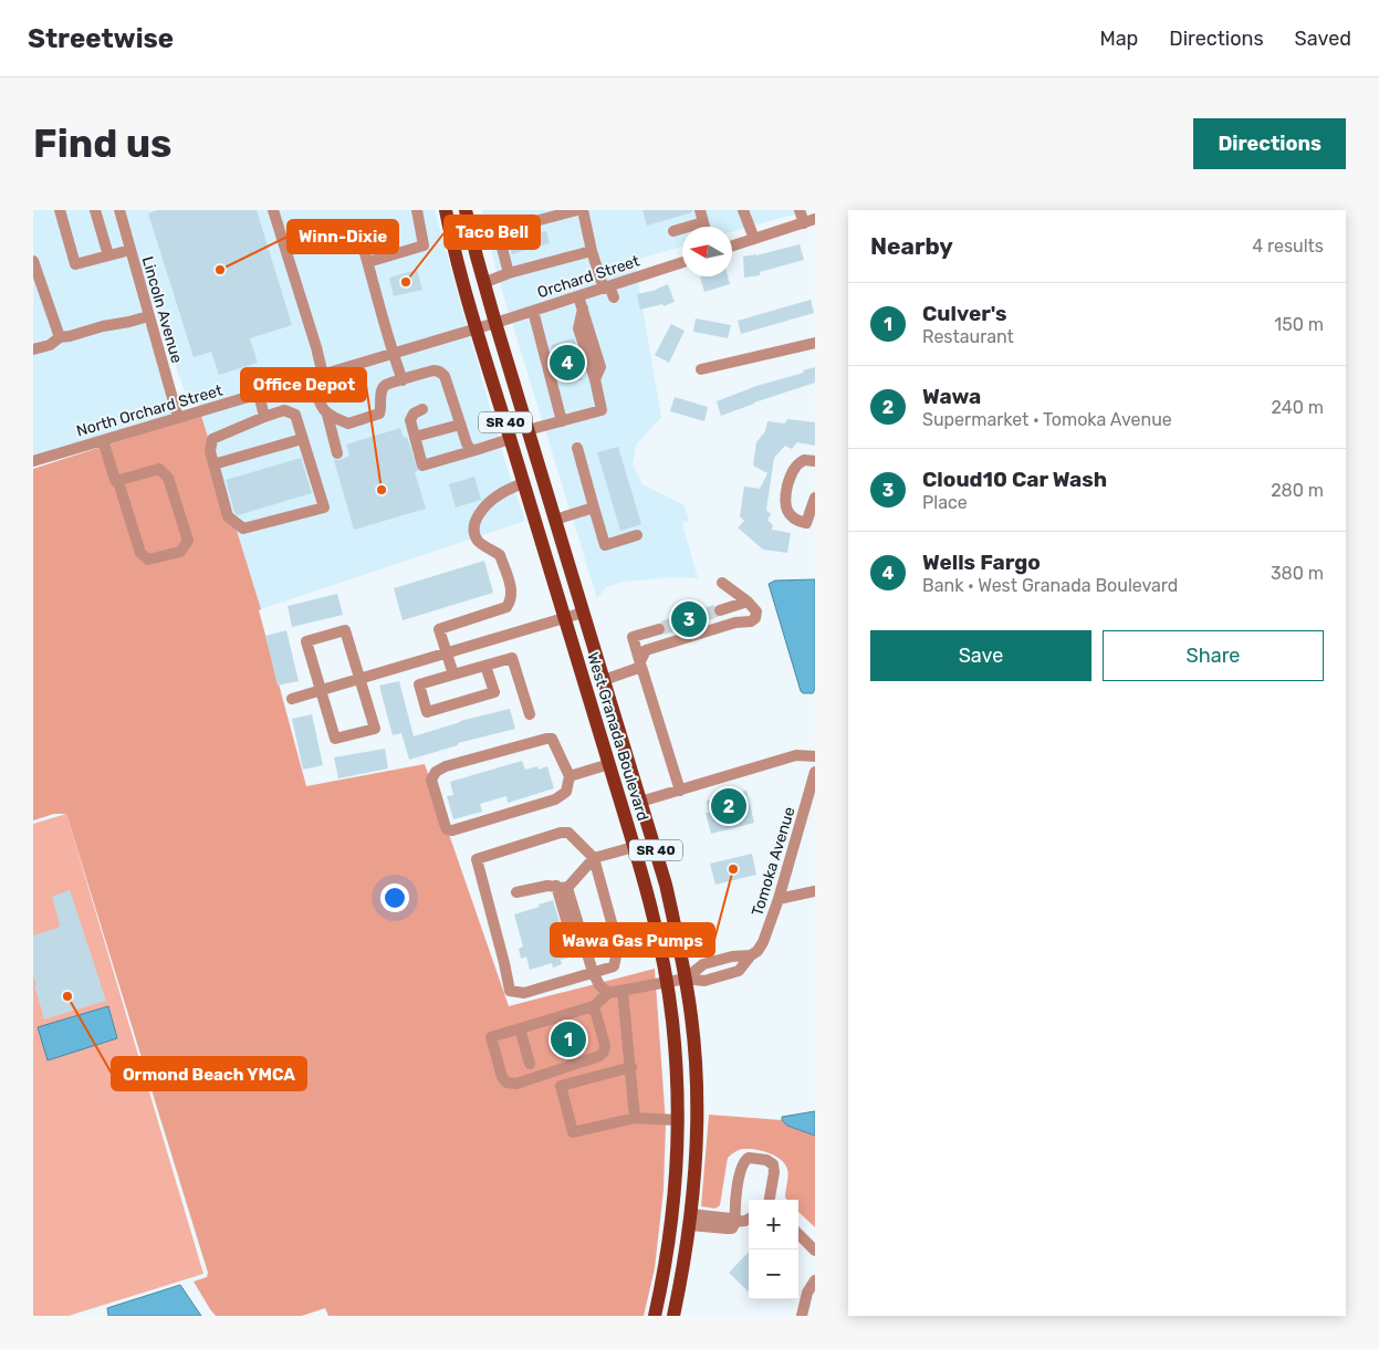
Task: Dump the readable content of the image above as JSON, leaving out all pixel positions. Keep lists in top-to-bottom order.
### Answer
{
  "streets": {
    "main road": ["SR 40", "West Granada Boulevard"],
    "street": [
      "Orchard Street",
      "Lincoln Avenue",
      "North Orchard Street",
      "Tomoka Avenue"
    ]
  },
  "crossings": [
    ["Orchard Street", "North Orchard Street"],
    ["Orchard Street", "West Granada Boulevard"],
    ["Lincoln Avenue", "North Orchard Street"],
    ["North Orchard Street", "West Granada Boulevard"],
    ["West Granada Boulevard", "Tomoka Avenue"]
  ],
  "places": [
    "Winn-Dixie",
    "Taco Bell",
    "Office Depot",
    "Wawa Gas Pumps",
    "Ormond Beach YMCA"
  ],
  "north": "left",
  "page": {
    "header": "Streetwise",
    "nav": ["Map", "Directions", "Saved"],
    "buttons": [
      "Directions",
      ["Save", "Share"]
    ],
    "title": "Find us",
    "heading": ["Nearby", "4 results"],
    "list": [
      {
        "mark": "1",
        "name": "Culver's",
        "note": "Restaurant",
        "value": "150 m"
      },
      {
        "mark": "2",
        "name": "Wawa",
        "note": "Supermarket · Tomoka Avenue",
        "value": "240 m"
      },
      {
        "mark": "3",
        "name": "Cloud10 Car Wash",
        "note": "Place",
        "value": "280 m"
      },
      {
        "mark": "4",
        "name": "Wells Fargo",
        "note": "Bank · West Granada Boulevard",
        "value": "380 m"
      }
    ],
    "pins": [
      "4",
      "3",
      "2",
      "1"
    ],
    "map_buttons": ["+", "−"]
  }
}
